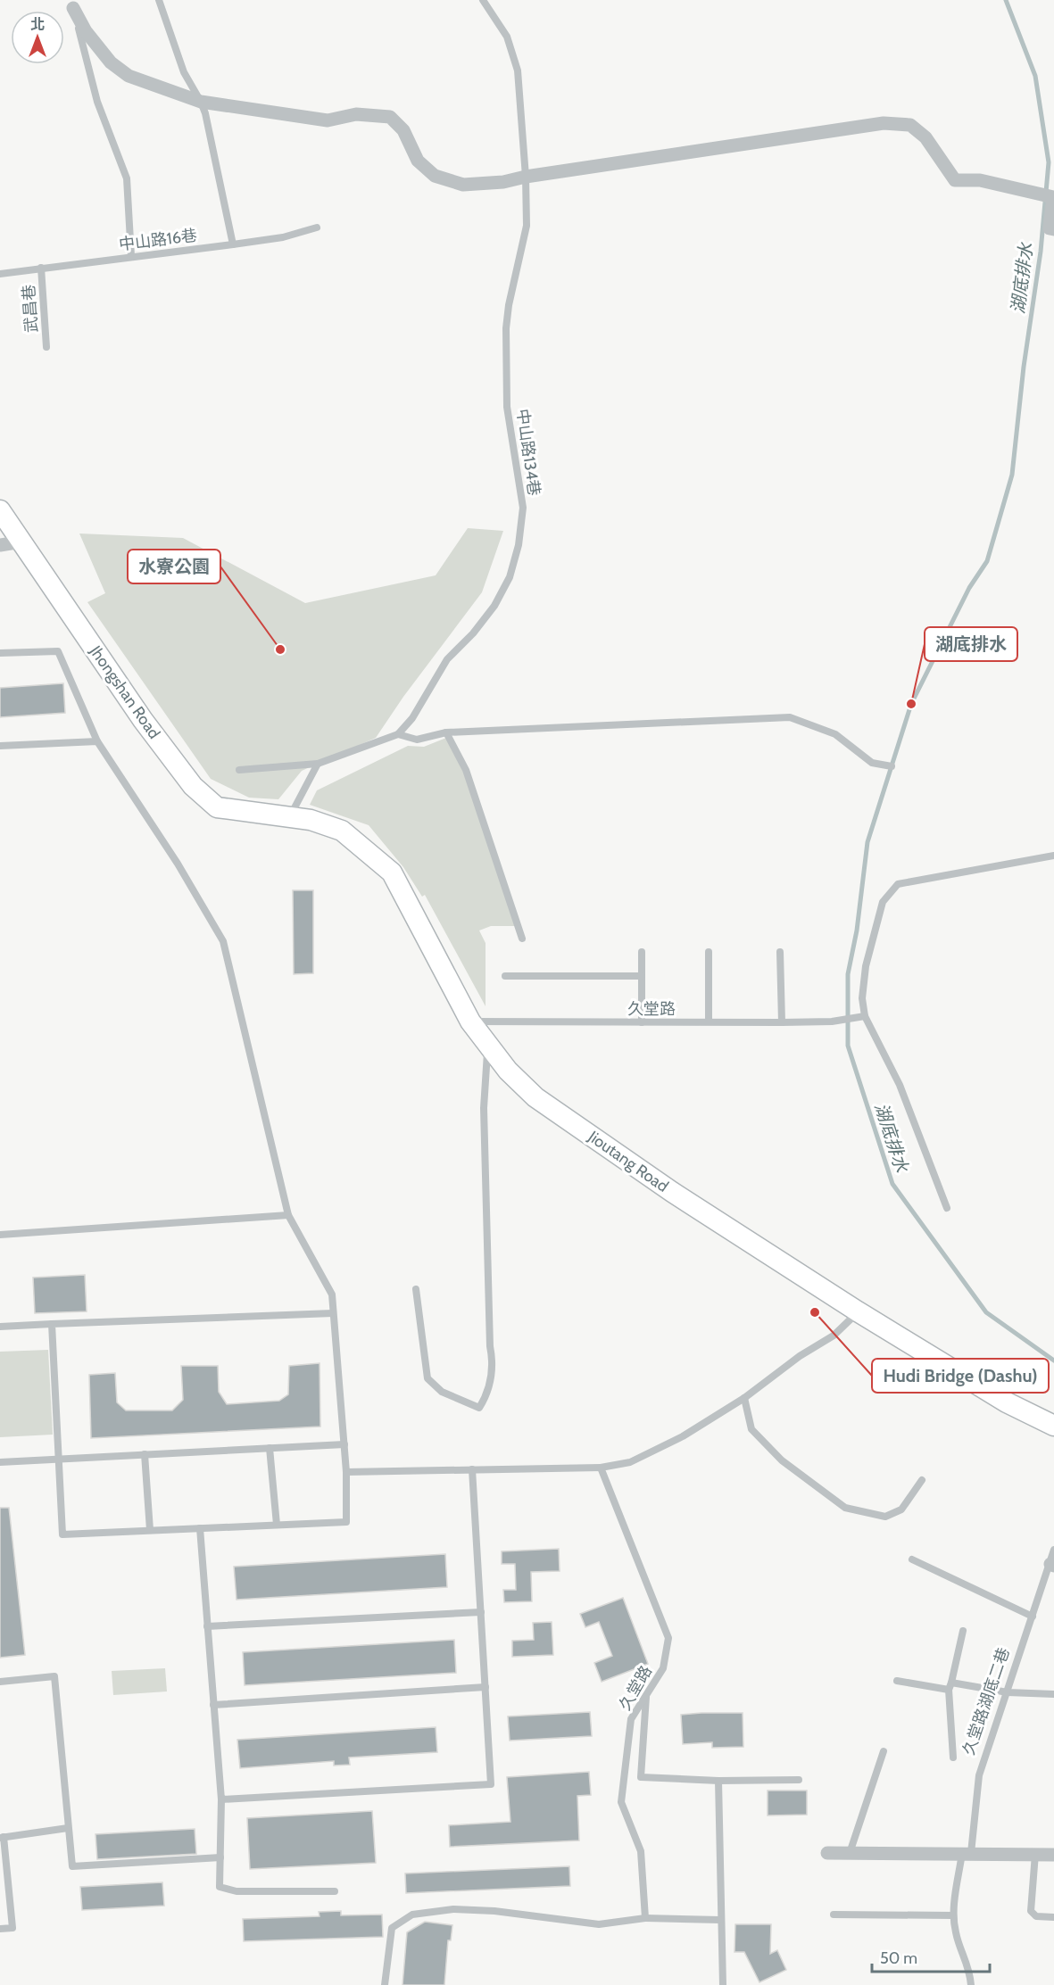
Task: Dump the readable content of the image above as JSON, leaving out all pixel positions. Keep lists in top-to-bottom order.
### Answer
{
  "streets": {
    "street": ["Jhongshan Road", "Jioutang Road"],
    "lane": [
      "中山路16巷",
      "武昌巷",
      "中山路134巷",
      "久堂路",
      "久堂路湖底二巷"
    ]
  },
  "crossings": [
    ["中山路16巷", "武昌巷"],
    ["Jhongshan Road", "Jioutang Road"],
    ["久堂路", "Jioutang Road"]
  ],
  "water": ["湖底排水"],
  "places": ["水寮公園", "湖底排水", "Hudi Bridge (Dashu)"],
  "scale_bar": "50 m",
  "north": "top"
}
